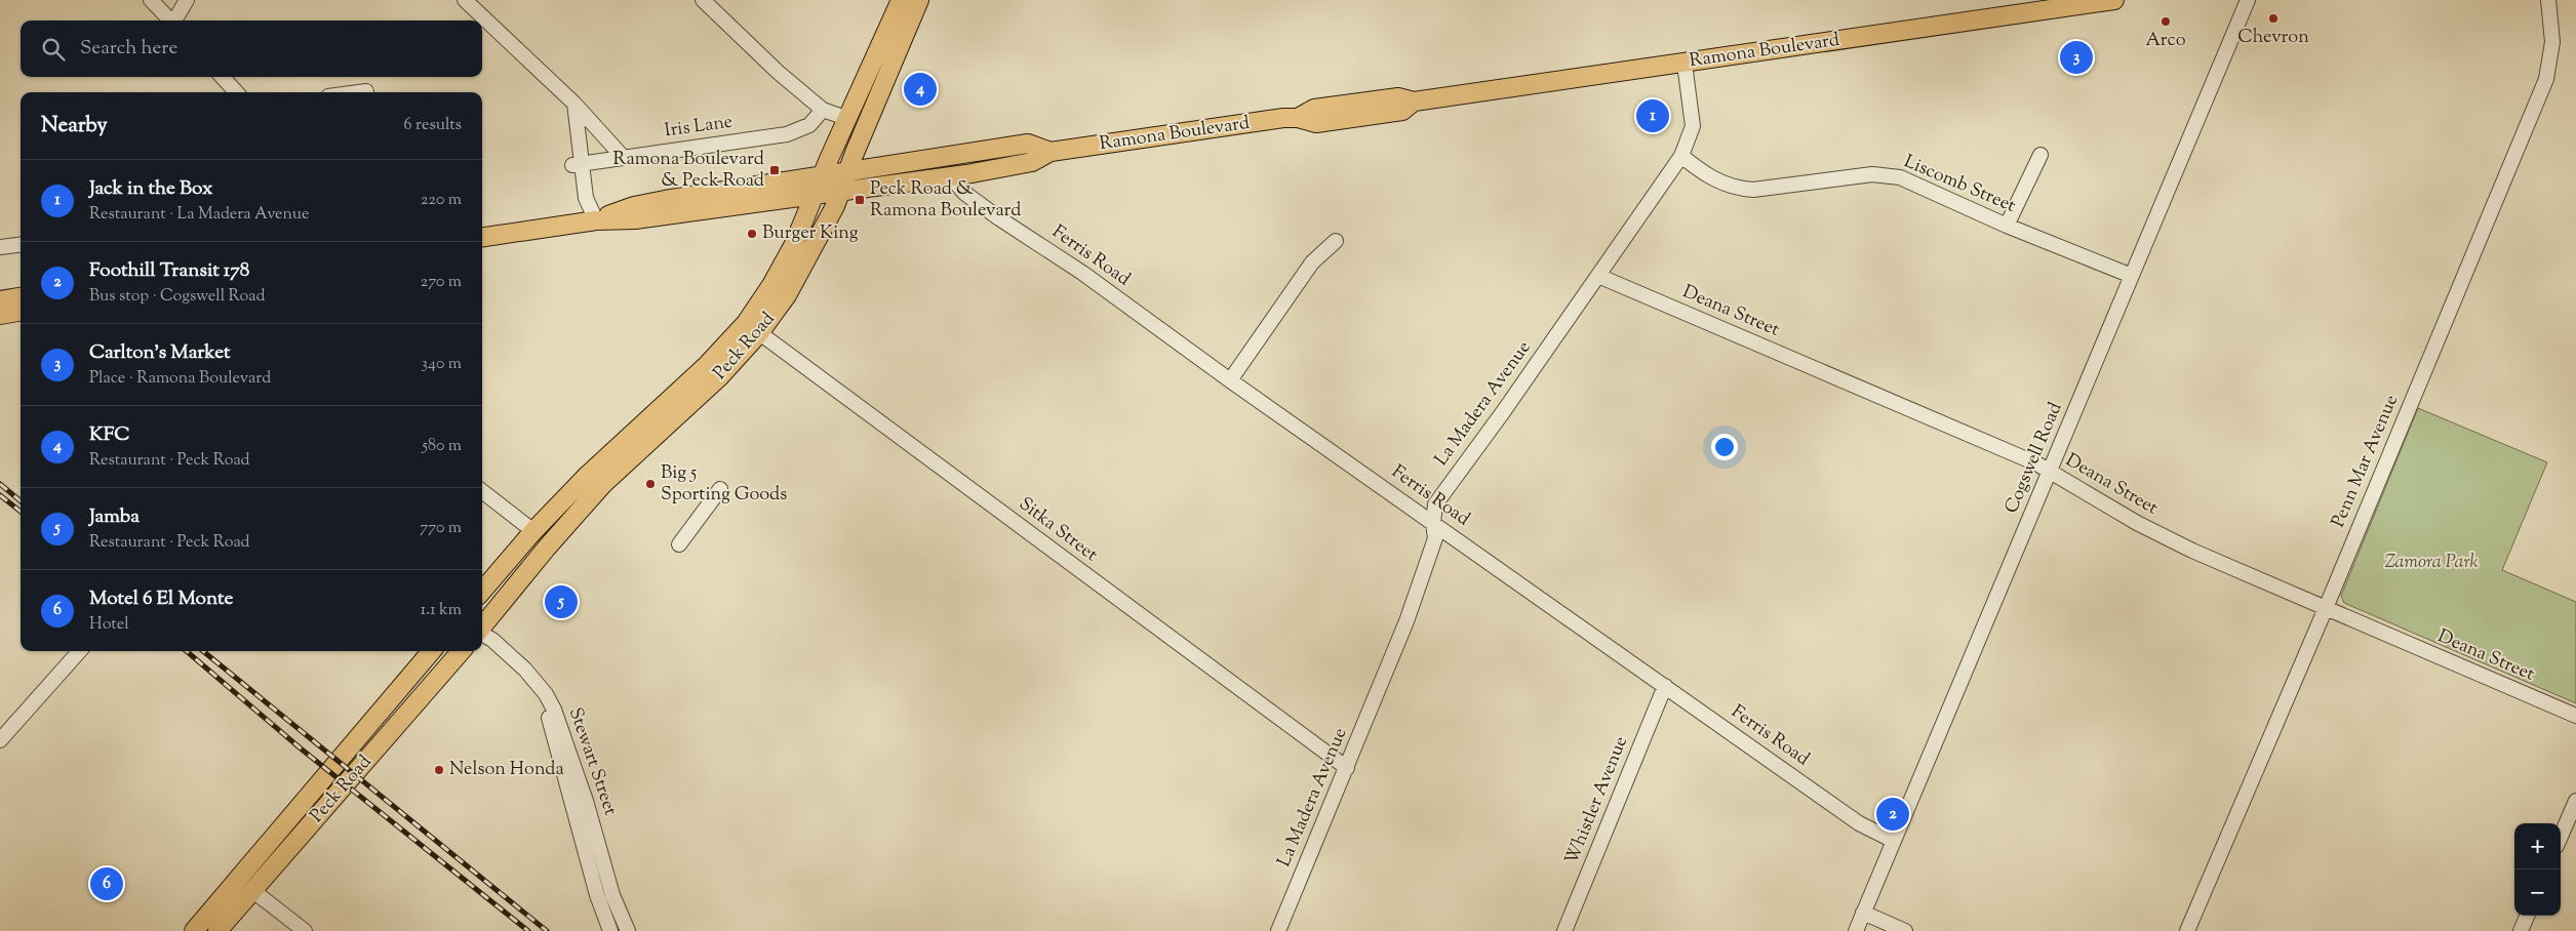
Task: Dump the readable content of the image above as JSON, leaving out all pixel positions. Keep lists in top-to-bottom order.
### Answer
{
  "streets": {
    "main road": ["Ramona Boulevard", "Peck Road"],
    "street": [
      "Iris Lane",
      "Liscomb Street",
      "Ferris Road",
      "Deana Street",
      "La Madera Avenue",
      "Cogswell Road",
      "Penn Mar Avenue",
      "Sitka Street",
      "Stewart Street",
      "Whistler Avenue"
    ]
  },
  "crossings": [
    ["Ramona Boulevard", "Ferris Road"],
    ["Ramona Boulevard", "Peck Road"],
    ["Ramona Boulevard", "La Madera Avenue"],
    ["Liscomb Street", "La Madera Avenue"],
    ["Liscomb Street", "Cogswell Road"],
    ["Ferris Road", "La Madera Avenue"],
    ["Ferris Road", "Cogswell Road"],
    ["Ferris Road", "Whistler Avenue"],
    ["Deana Street", "La Madera Avenue"],
    ["Deana Street", "Cogswell Road"],
    ["Deana Street", "Penn Mar Avenue"],
    ["Peck Road", "Sitka Street"],
    ["La Madera Avenue", "Sitka Street"]
  ],
  "parks": ["Zamora Park"],
  "places": {
    "other": [
      "Chevron",
      "Arco",
      "Burger King",
      "Big 5 Sporting Goods",
      "Nelson Honda"
    ],
    "transit": ["Ramona Boulevard & Peck Road", "Peck Road & Ramona Boulevard"]
  },
  "page": {
    "search": "Search here",
    "pins": [
      "3",
      "4",
      "1",
      "5",
      "2",
      "6"
    ],
    "heading": ["Nearby", "6 results"],
    "list": [
      {
        "mark": "1",
        "name": "Jack in the Box",
        "note": "Restaurant · La Madera Avenue",
        "value": "220 m"
      },
      {
        "mark": "2",
        "name": "Foothill Transit 178",
        "note": "Bus stop · Cogswell Road",
        "value": "270 m"
      },
      {
        "mark": "3",
        "name": "Carlton's Market",
        "note": "Place · Ramona Boulevard",
        "value": "340 m"
      },
      {
        "mark": "4",
        "name": "KFC",
        "note": "Restaurant · Peck Road",
        "value": "580 m"
      },
      {
        "mark": "5",
        "name": "Jamba",
        "note": "Restaurant · Peck Road",
        "value": "770 m"
      },
      {
        "mark": "6",
        "name": "Motel 6 El Monte",
        "note": "Hotel",
        "value": "1.1 km"
      }
    ],
    "map_buttons": ["+", "−"]
  }
}
